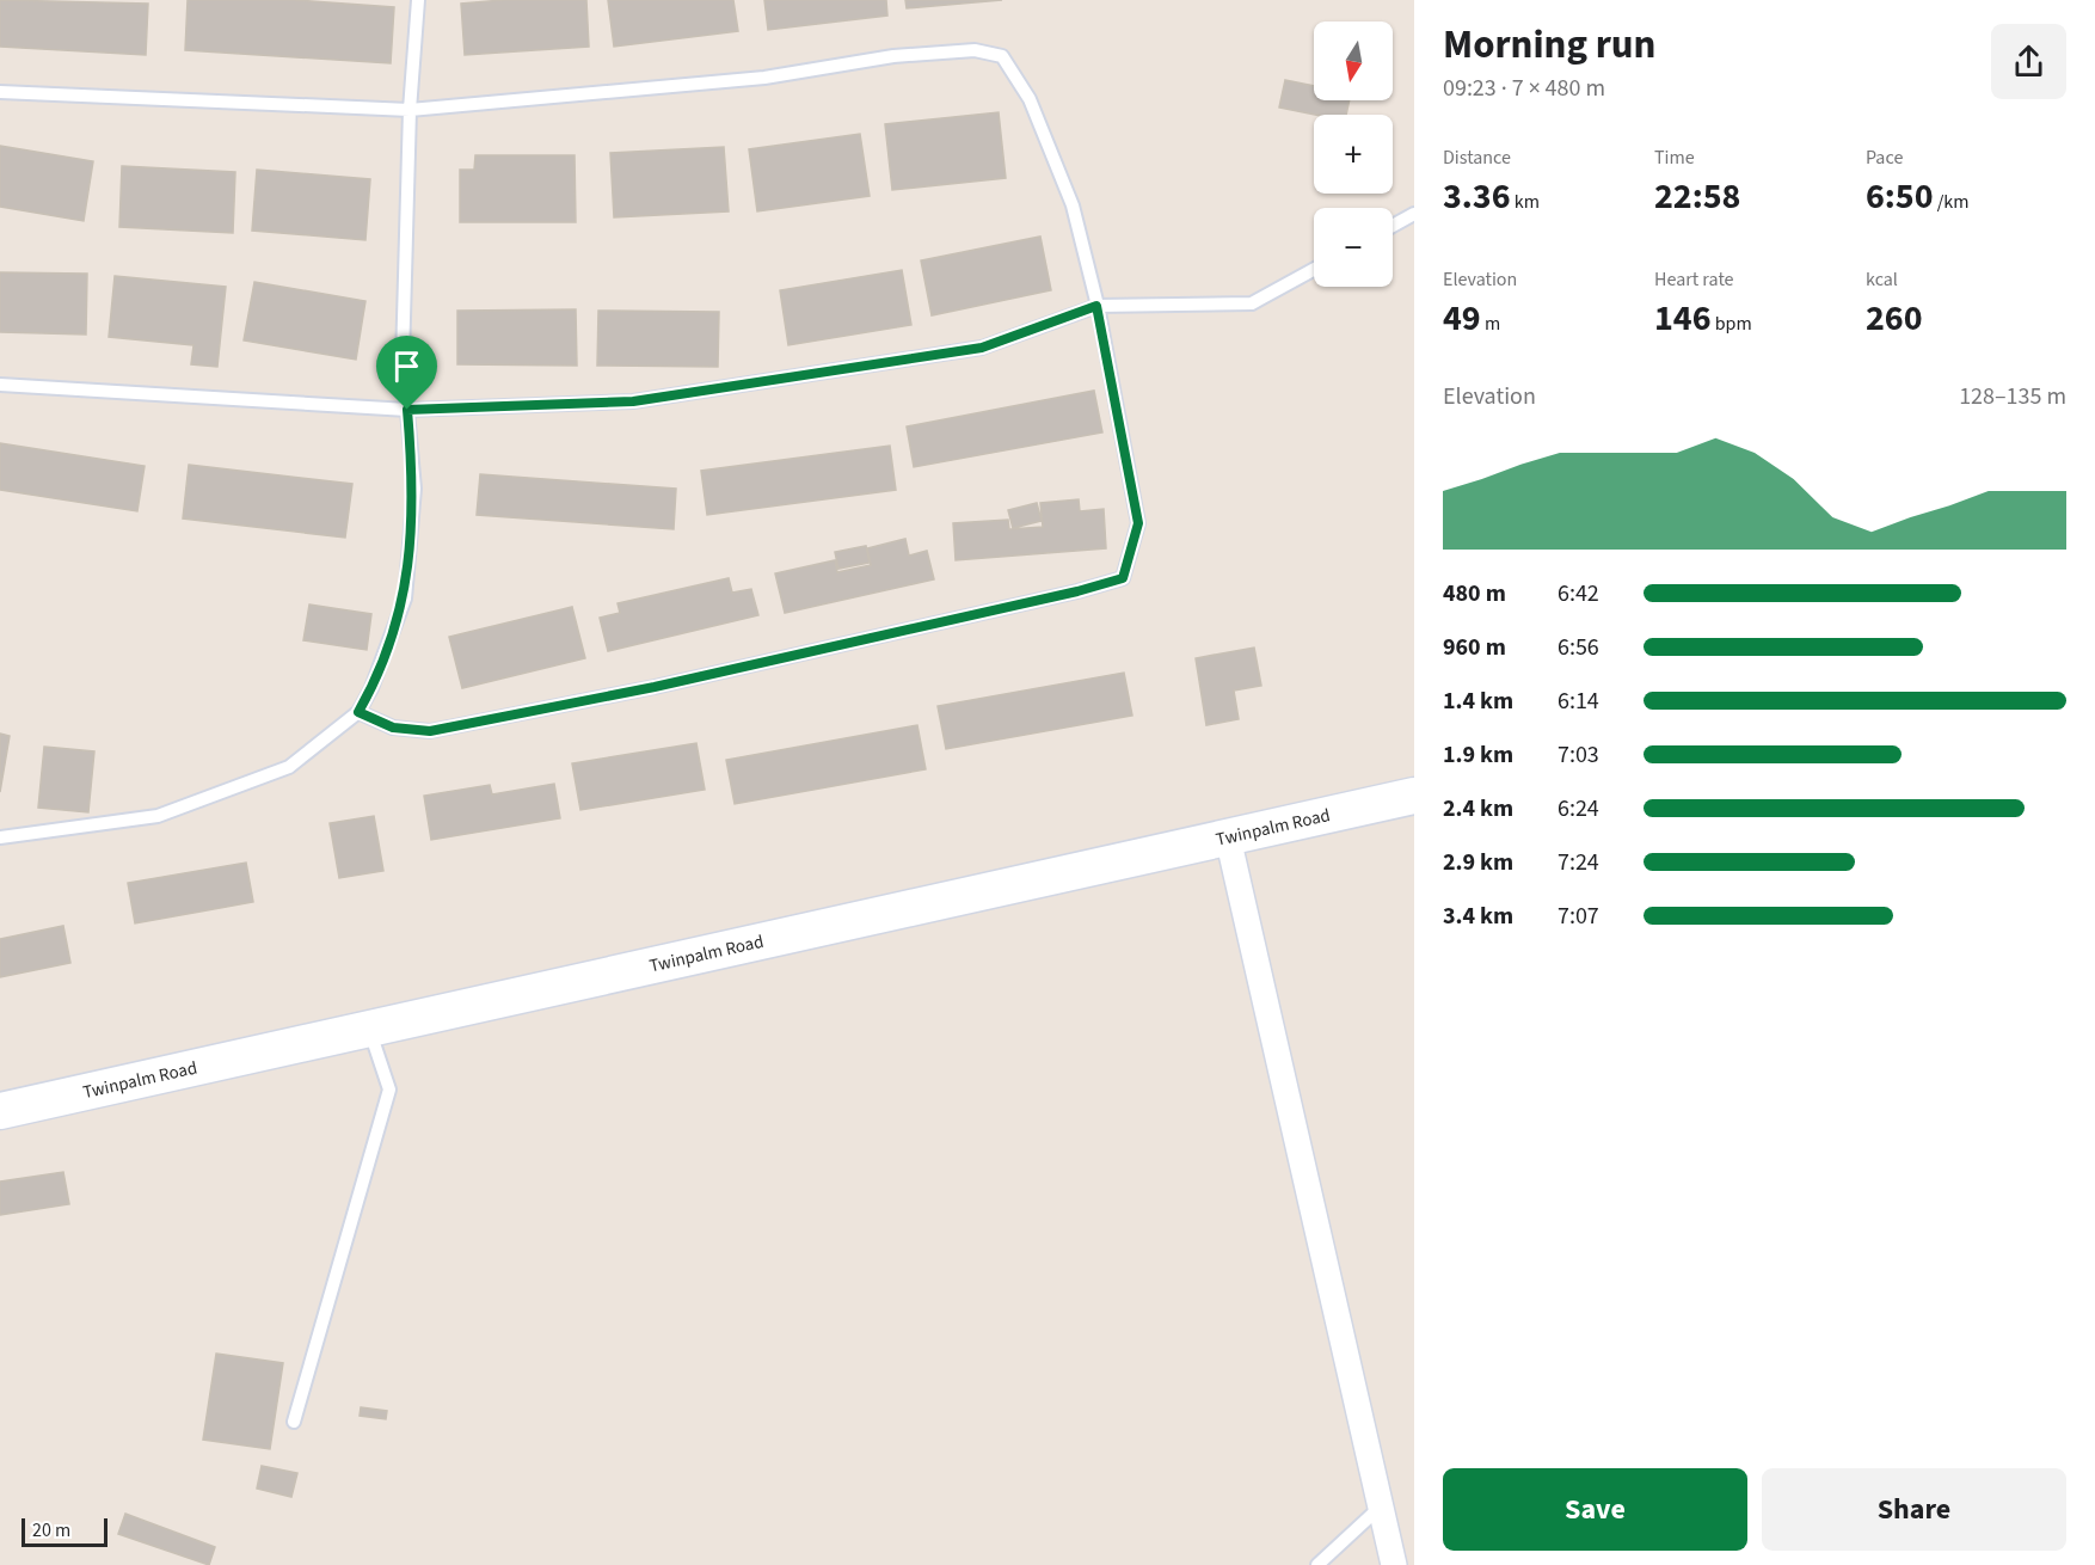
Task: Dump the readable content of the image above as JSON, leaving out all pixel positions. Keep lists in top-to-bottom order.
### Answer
{
  "streets": {
    "main road": ["Twinpalm Road"]
  },
  "scale_bar": "20 m",
  "north": "bottom",
  "page": {
    "heading": ["Morning run", "09:23 · 7 × 480 m"],
    "map_buttons": ["+", "−"],
    "stats": [
      ["Distance", "3.36 km"],
      ["Time", "22:58"],
      ["Pace", "6:50 /km"],
      ["Elevation", "49 m"],
      ["Heart rate", "146 bpm"],
      ["kcal", "260"]
    ],
    "chart": ["Elevation", "128–135 m"],
    "list": [
      {
        "name": "480 m",
        "note": "6:42"
      },
      {
        "name": "960 m",
        "note": "6:56"
      },
      {
        "name": "1.4 km",
        "note": "6:14"
      },
      {
        "name": "1.9 km",
        "note": "7:03"
      },
      {
        "name": "2.4 km",
        "note": "6:24"
      },
      {
        "name": "2.9 km",
        "note": "7:24"
      },
      {
        "name": "3.4 km",
        "note": "7:07"
      }
    ],
    "buttons": ["Save", "Share"],
    "scale": "20 m"
  }
}
